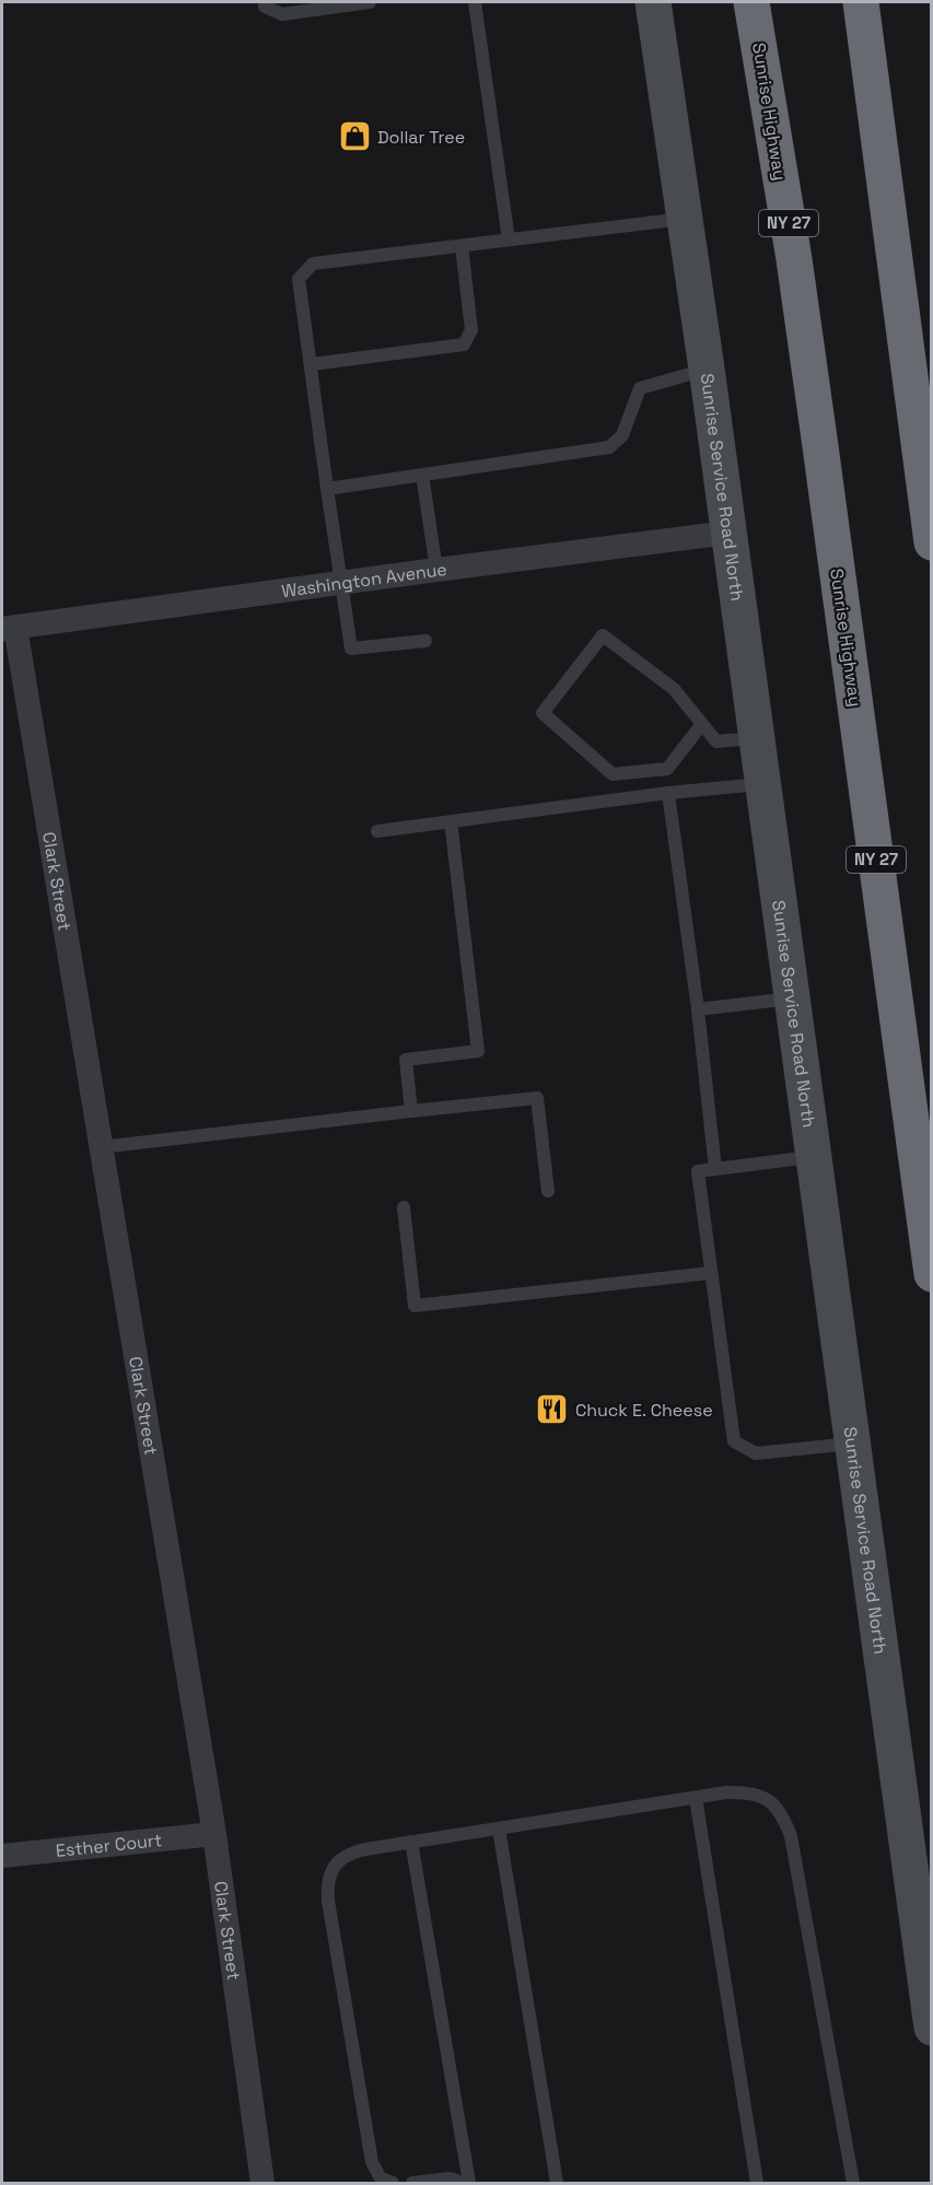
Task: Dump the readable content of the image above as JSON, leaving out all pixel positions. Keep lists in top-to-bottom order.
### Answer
{
  "streets": {
    "highway": ["Sunrise Highway", "NY 27"],
    "main road": ["Sunrise Service Road North"],
    "street": ["Washington Avenue", "Clark Street", "Esther Court"]
  },
  "crossings": [
    ["Sunrise Service Road North", "Washington Avenue"],
    ["Washington Avenue", "Clark Street"],
    ["Clark Street", "Esther Court"]
  ],
  "places": {
    "shop": ["Dollar Tree"],
    "restaurant": ["Chuck E. Cheese"]
  }
}
